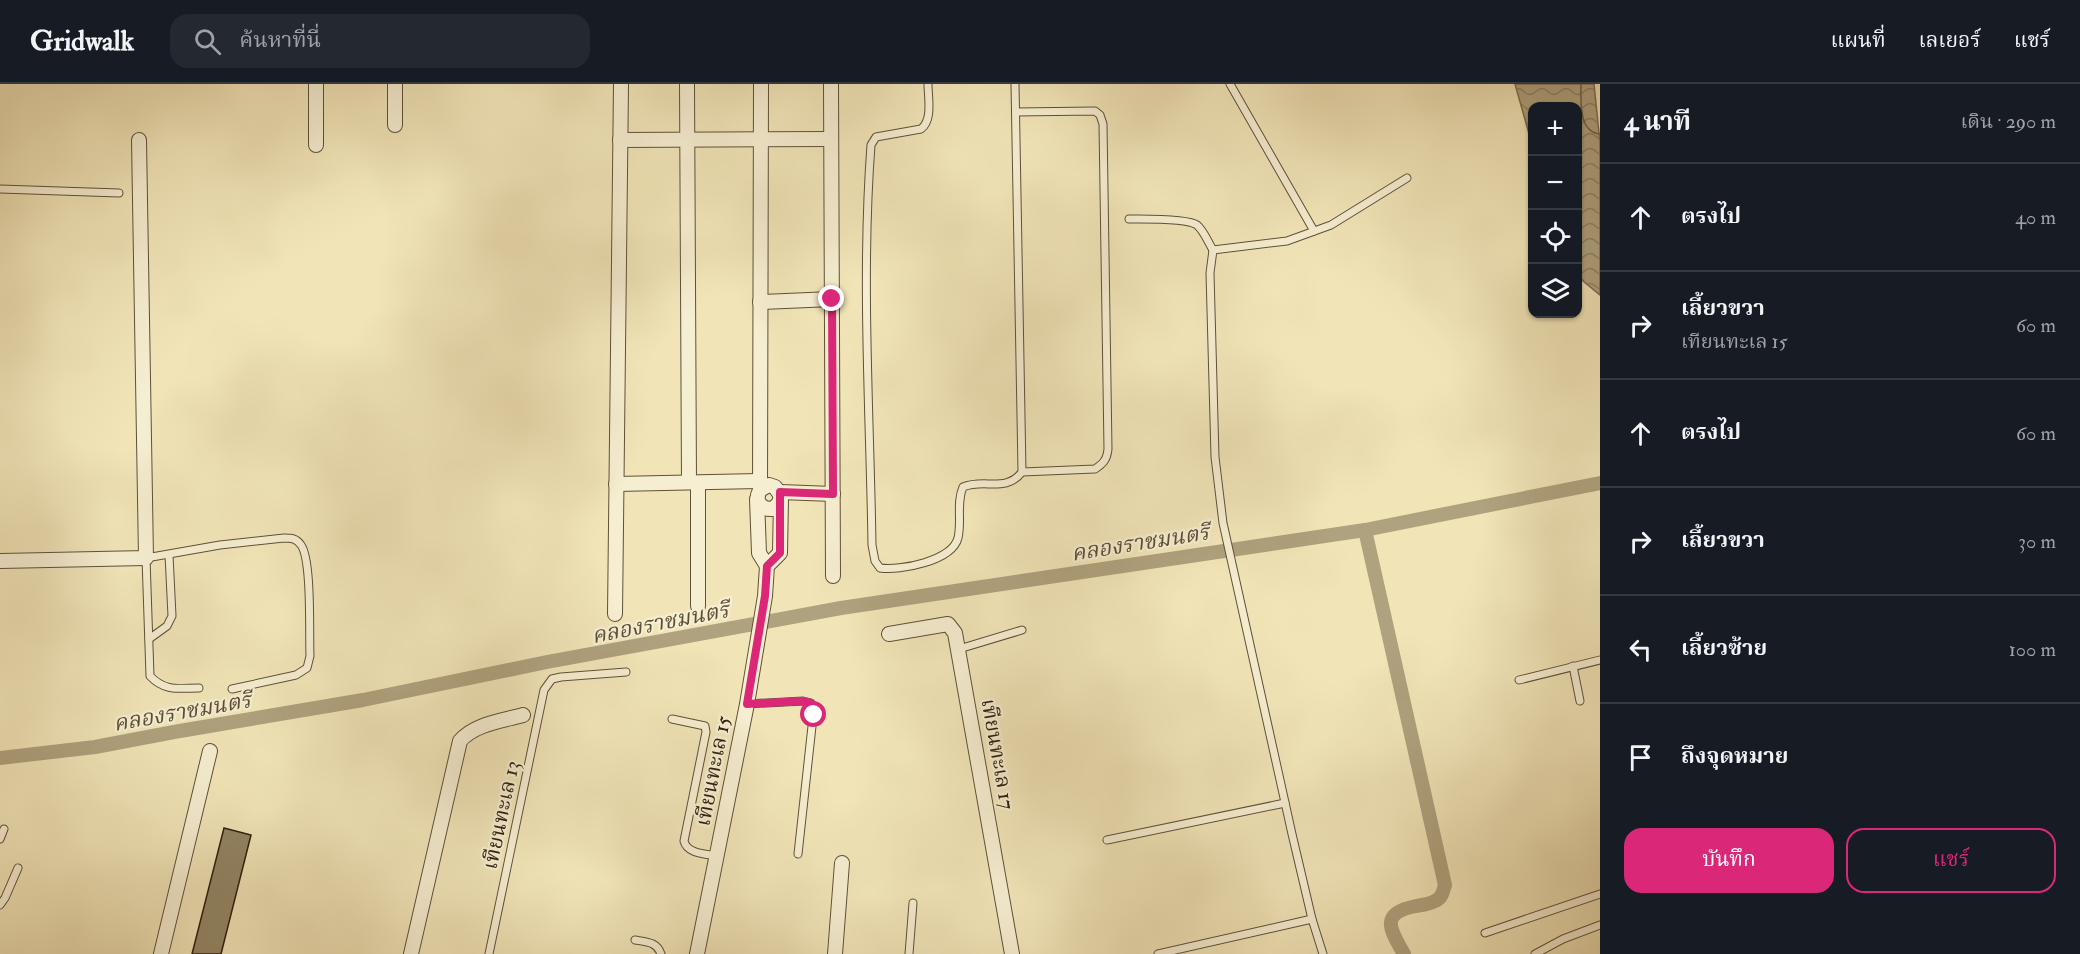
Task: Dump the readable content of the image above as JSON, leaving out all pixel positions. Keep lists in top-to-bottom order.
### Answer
{
  "streets": {
    "street": ["เทียนทะเล 17", "เทียนทะเล 15"],
    "lane": ["เทียนทะเล 13"]
  },
  "water": ["คลองราชมนตรี"],
  "page": {
    "header": "Gridwalk",
    "search": "ค้นหาที่นี่",
    "nav": ["แผนที่", "เลเยอร์", "แชร์"],
    "heading": ["4 นาที", "เดิน · 290 m"],
    "map_buttons": ["+", "−"],
    "list": [
      ["ตรงไป", "40 m"],
      ["เลี้ยวขวา", "เทียนทะเล 15", "60 m"],
      ["ตรงไป", "60 m"],
      ["เลี้ยวขวา", "30 m"],
      ["เลี้ยวซ้าย", "100 m"],
      "ถึงจุดหมาย"
    ],
    "buttons": ["บันทึก", "แชร์"]
  }
}
